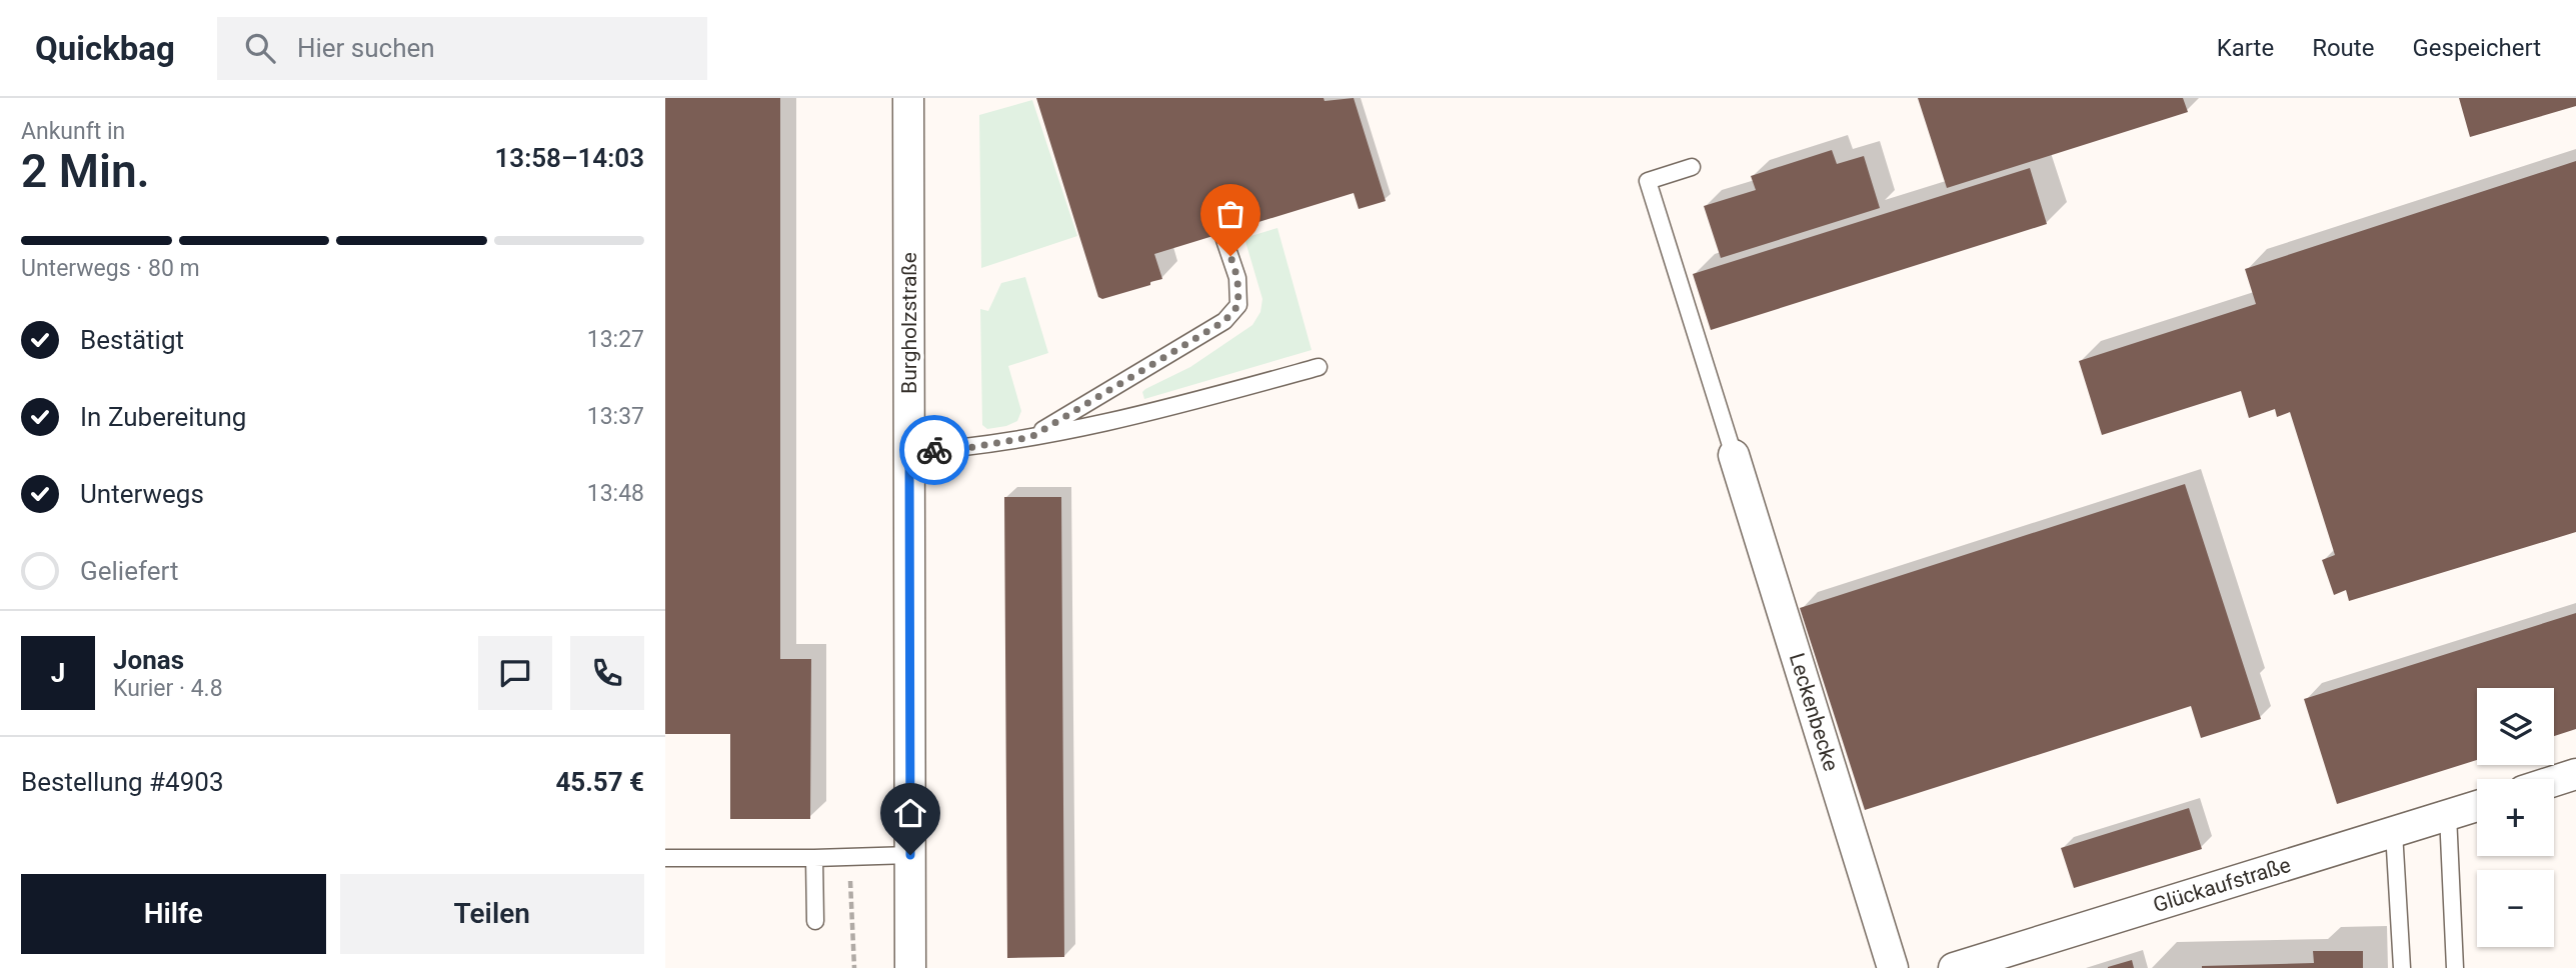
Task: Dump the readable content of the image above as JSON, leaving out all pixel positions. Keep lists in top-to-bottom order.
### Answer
{
  "streets": {
    "street": ["Burgholzstraße", "Leckenbecke", "Glückaufstraße"]
  },
  "page": {
    "header": "Quickbag",
    "search": "Hier suchen",
    "nav": ["Karte", "Route", "Gespeichert"],
    "heading": ["2 Min.", "Ankunft in", "13:58–14:03"],
    "panel": [
      "Jonas",
      "Kurier · 4.8",
      "Bestellung #4903",
      "45.57 €"
    ],
    "bar": "Unterwegs · 80 m",
    "list": [
      ["Bestätigt", "13:27"],
      ["In Zubereitung", "13:37"],
      ["Unterwegs", "13:48"],
      "Geliefert"
    ],
    "round": "J",
    "map_buttons": ["+", "−"],
    "buttons": ["Hilfe", "Teilen"]
  }
}
